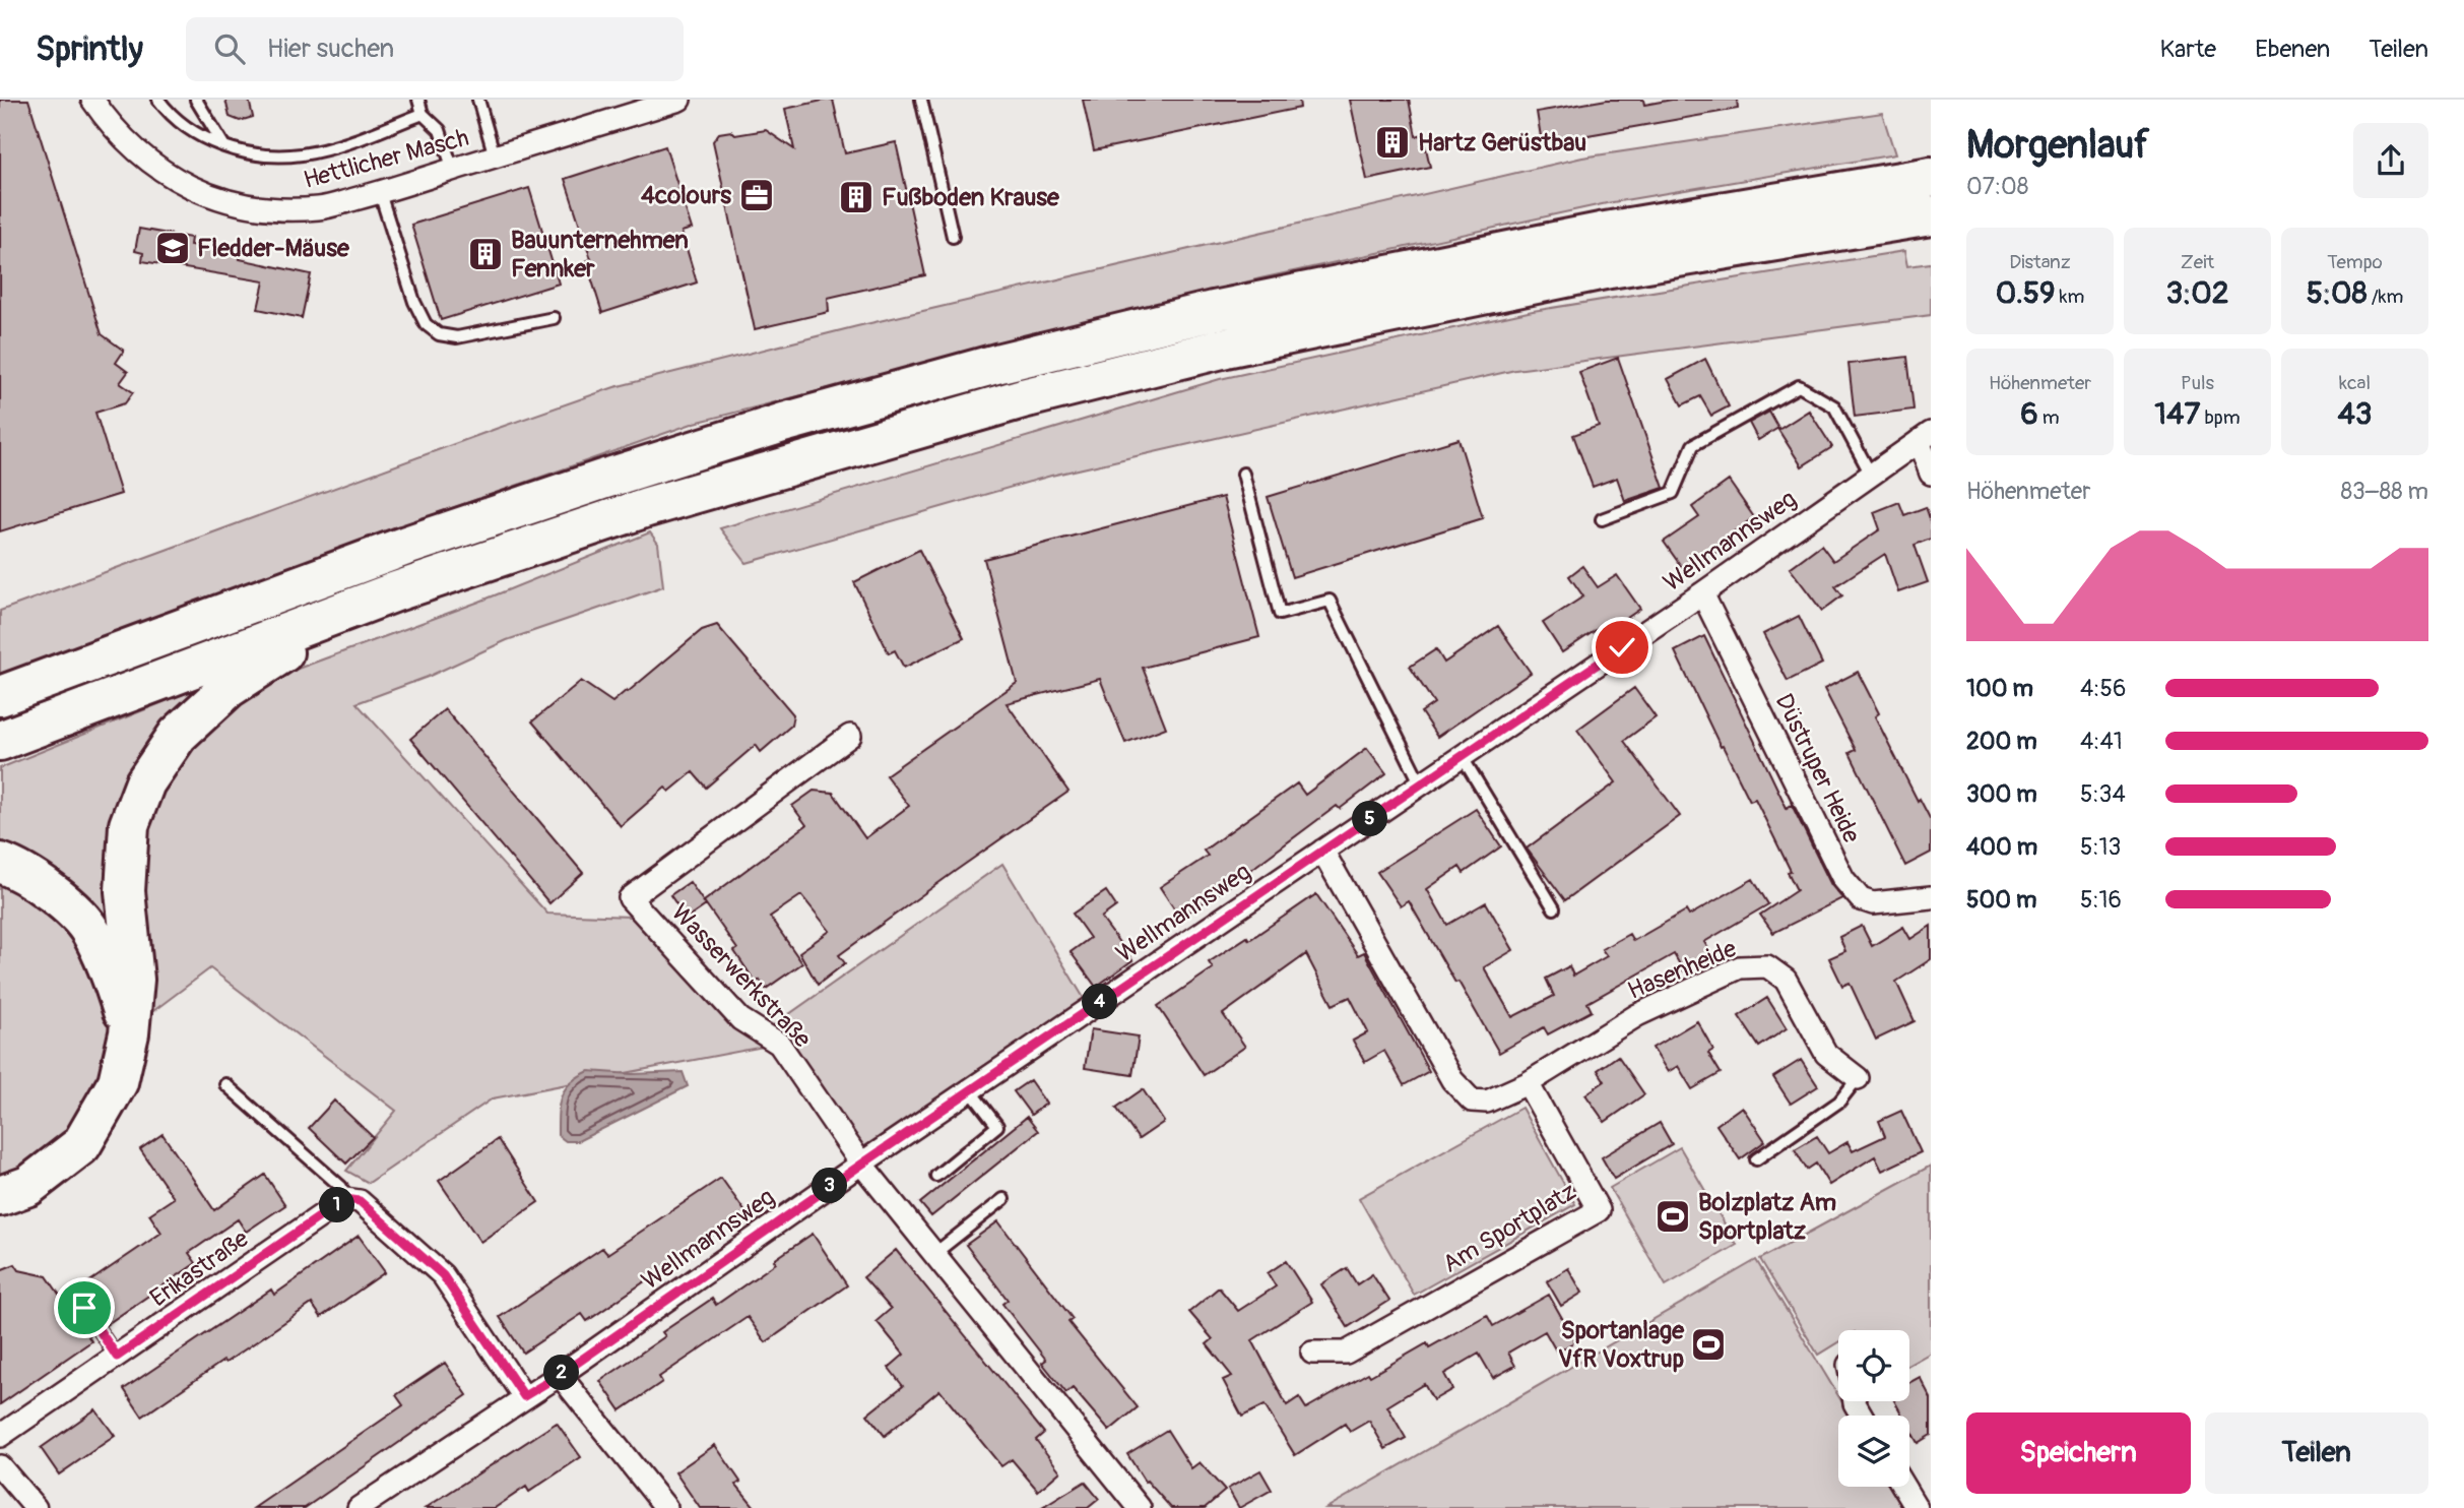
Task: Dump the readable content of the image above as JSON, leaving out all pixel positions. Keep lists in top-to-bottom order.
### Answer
{
  "streets": {
    "street": [
      "Hettlicher Masch",
      "Wellmannsweg",
      "Düstruper Heide",
      "Hasenheide",
      "Wasserwerkstraße",
      "Am Sportplatz",
      "Erikastraße"
    ]
  },
  "crossings": [
    ["Wellmannsweg", "Düstruper Heide"],
    ["Wellmannsweg", "Wasserwerkstraße"],
    ["Hasenheide", "Am Sportplatz"]
  ],
  "places": {
    "building": ["Hartz Gerüstbau", "Fußboden Krause", "Bauunternehmen Fennker"],
    "office": ["4colours"],
    "school or university": ["Fledder-Mäuse"],
    "sports": ["Bolzplatz Am Sportplatz", "Sportanlage VfR Voxtrup"]
  },
  "page": {
    "header": "Sprintly",
    "search": "Hier suchen",
    "nav": ["Karte", "Ebenen", "Teilen"],
    "heading": ["Morgenlauf", "07:08"],
    "stats": [
      ["Distanz", "0.59 km"],
      ["Zeit", "3:02"],
      ["Tempo", "5:08 /km"],
      ["Höhenmeter", "6 m"],
      ["Puls", "147 bpm"],
      ["kcal", "43"]
    ],
    "chart": ["Höhenmeter", "83–88 m"],
    "list": [
      {
        "name": "100 m",
        "note": "4:56"
      },
      {
        "name": "200 m",
        "note": "4:41"
      },
      {
        "name": "300 m",
        "note": "5:34"
      },
      {
        "name": "400 m",
        "note": "5:13"
      },
      {
        "name": "500 m",
        "note": "5:16"
      }
    ],
    "pins": [
      "5",
      "4",
      "3",
      "1",
      "2"
    ],
    "buttons": ["Speichern", "Teilen"]
  }
}
